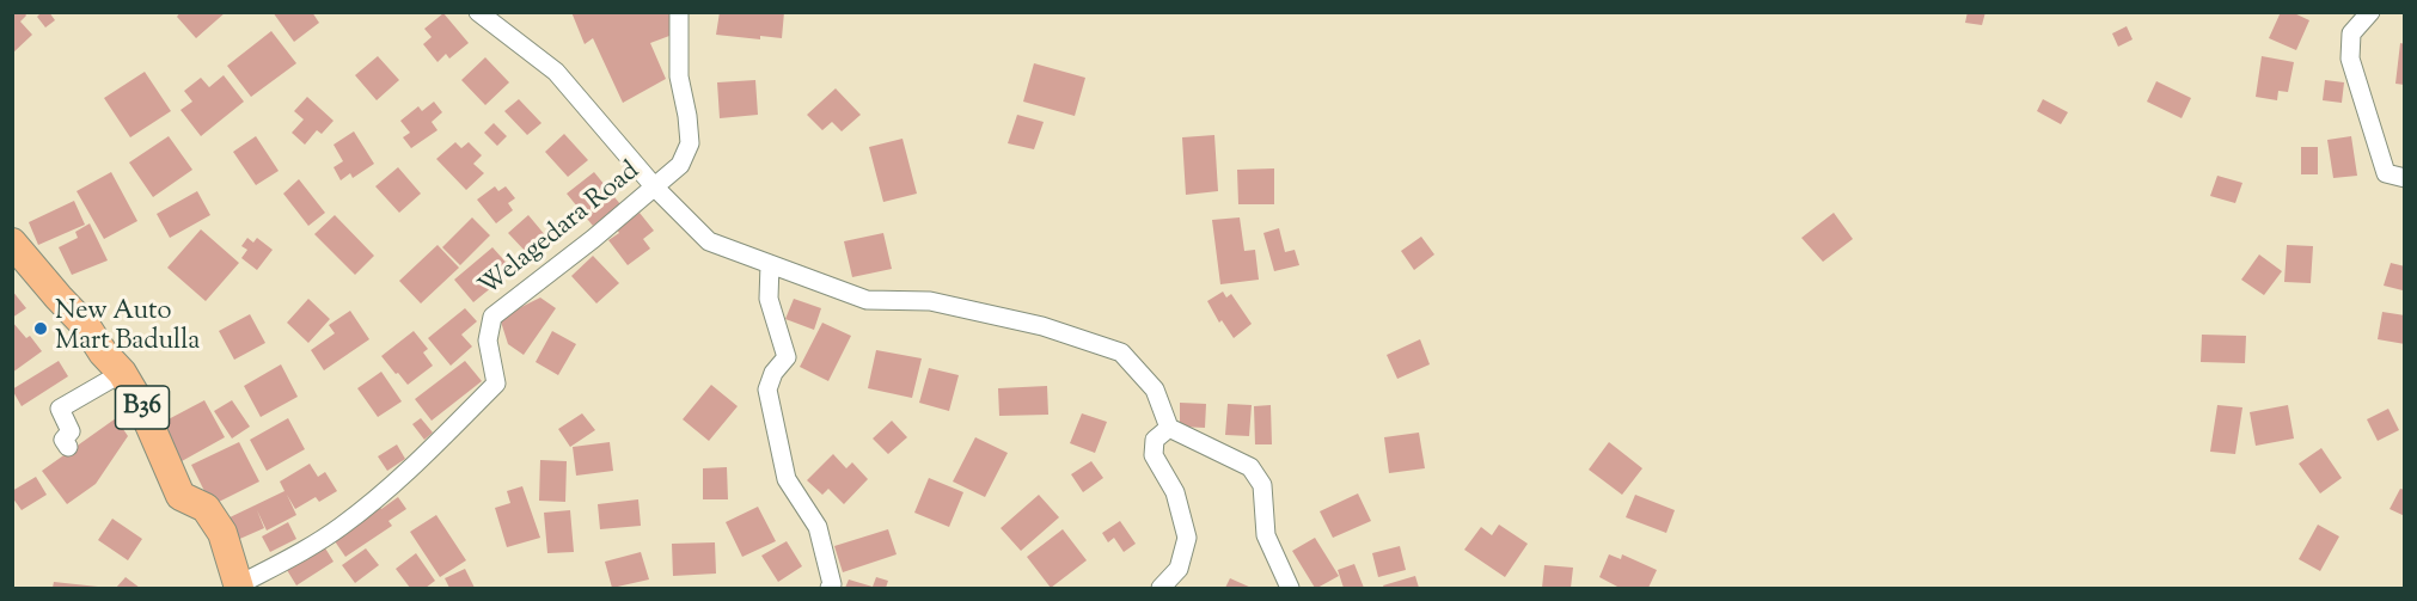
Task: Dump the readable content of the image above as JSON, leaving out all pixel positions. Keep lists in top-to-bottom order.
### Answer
{
  "streets": {
    "main road": ["B36"],
    "street": ["Welagedara Road"]
  },
  "crossings": [
    ["Welagedara Road", "B36"]
  ],
  "places": ["New Auto Mart Badulla"]
}
